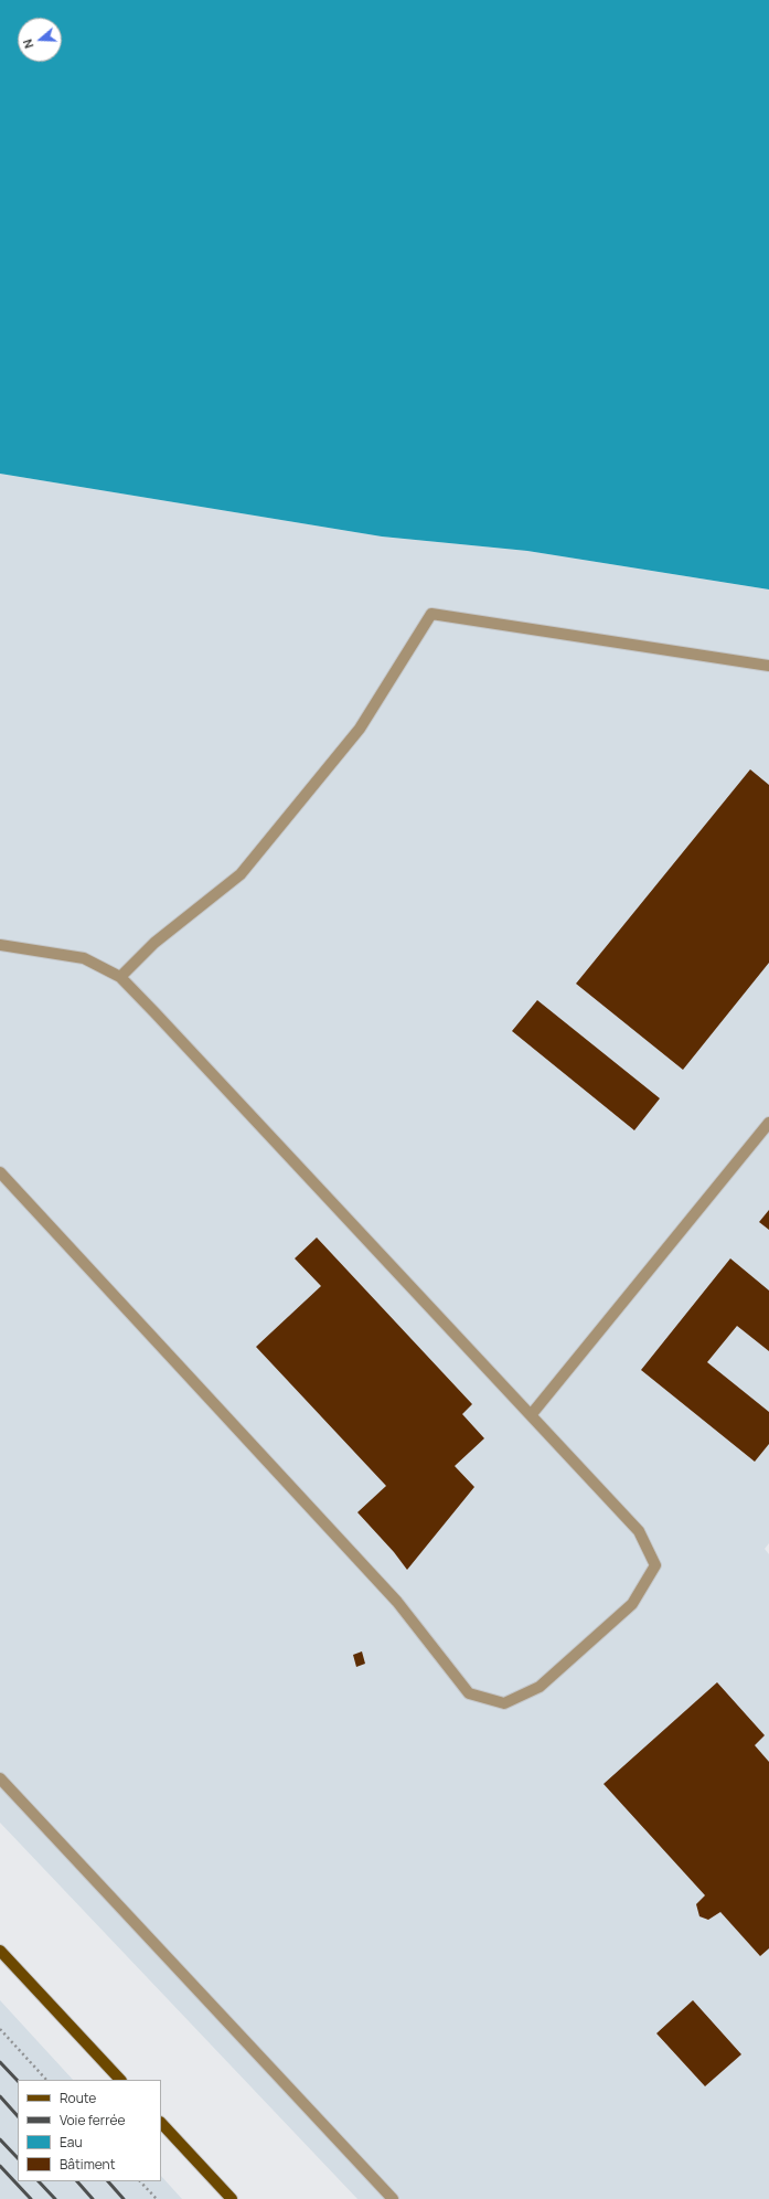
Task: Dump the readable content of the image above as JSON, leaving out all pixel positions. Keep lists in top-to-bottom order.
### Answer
{
  "legend": [
    "Route",
    "Voie ferrée",
    "Eau",
    "Bâtiment"
  ],
  "north": "left"
}
